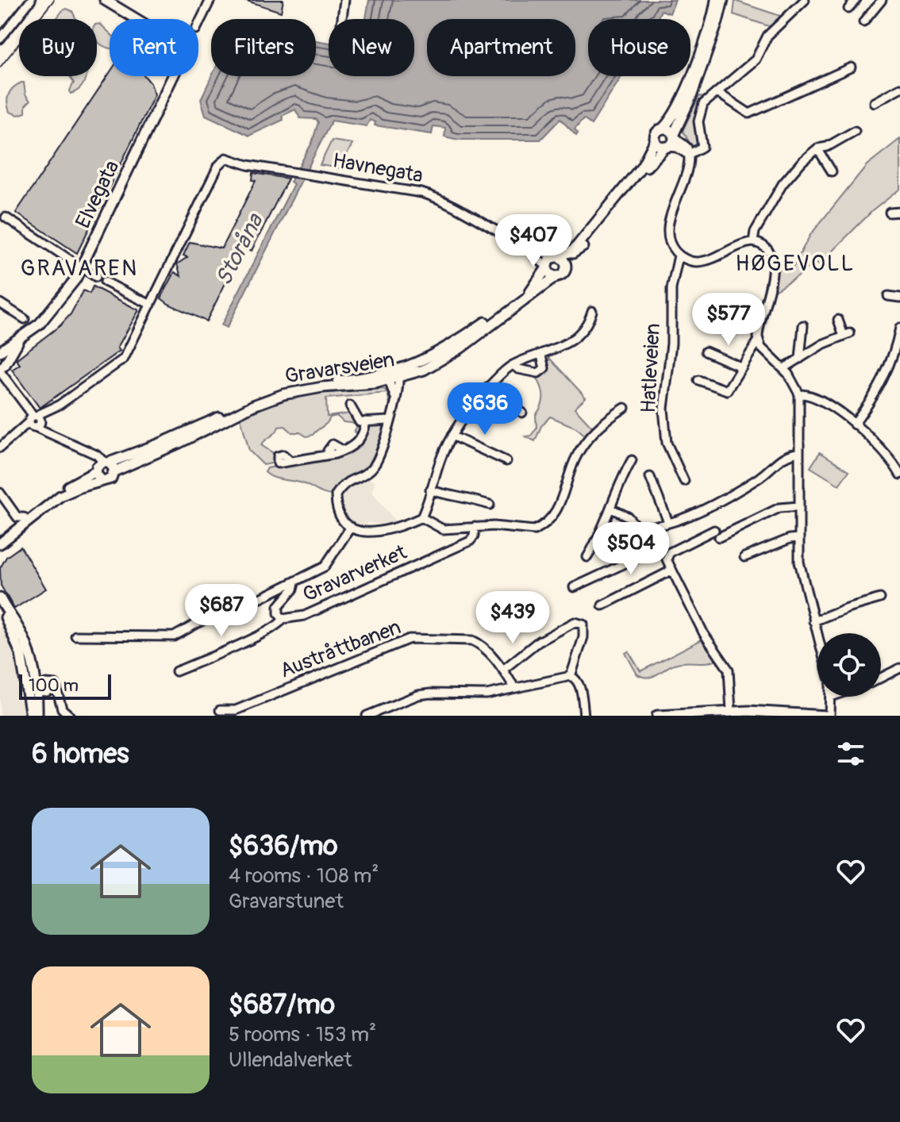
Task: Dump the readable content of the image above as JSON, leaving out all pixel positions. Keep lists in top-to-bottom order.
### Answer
{
  "streets": {
    "main road": ["Elvegata", "Gravarsveien"],
    "street": [
      "Havnegata",
      "Hatleveien",
      "Gravarverket",
      "Austråttbanen"
    ]
  },
  "districts": ["HØGEVOLL", "GRAVAREN"],
  "water": ["Storåna"],
  "scale_bar": "100 m",
  "page": {
    "chip": [
      "Buy",
      "Rent",
      "Filters",
      "New",
      "Apartment",
      "House"
    ],
    "price": [
      "$407",
      "$577",
      "$636",
      "$504",
      "$687",
      "$439"
    ],
    "scale": "100 m",
    "heading": "6 homes",
    "list": [
      {
        "name": "$636/mo",
        "note": "4 rooms · 108 m² · Gravarstunet"
      },
      {
        "name": "$687/mo",
        "note": "5 rooms · 153 m² · Ullendalverket"
      }
    ]
  }
}
